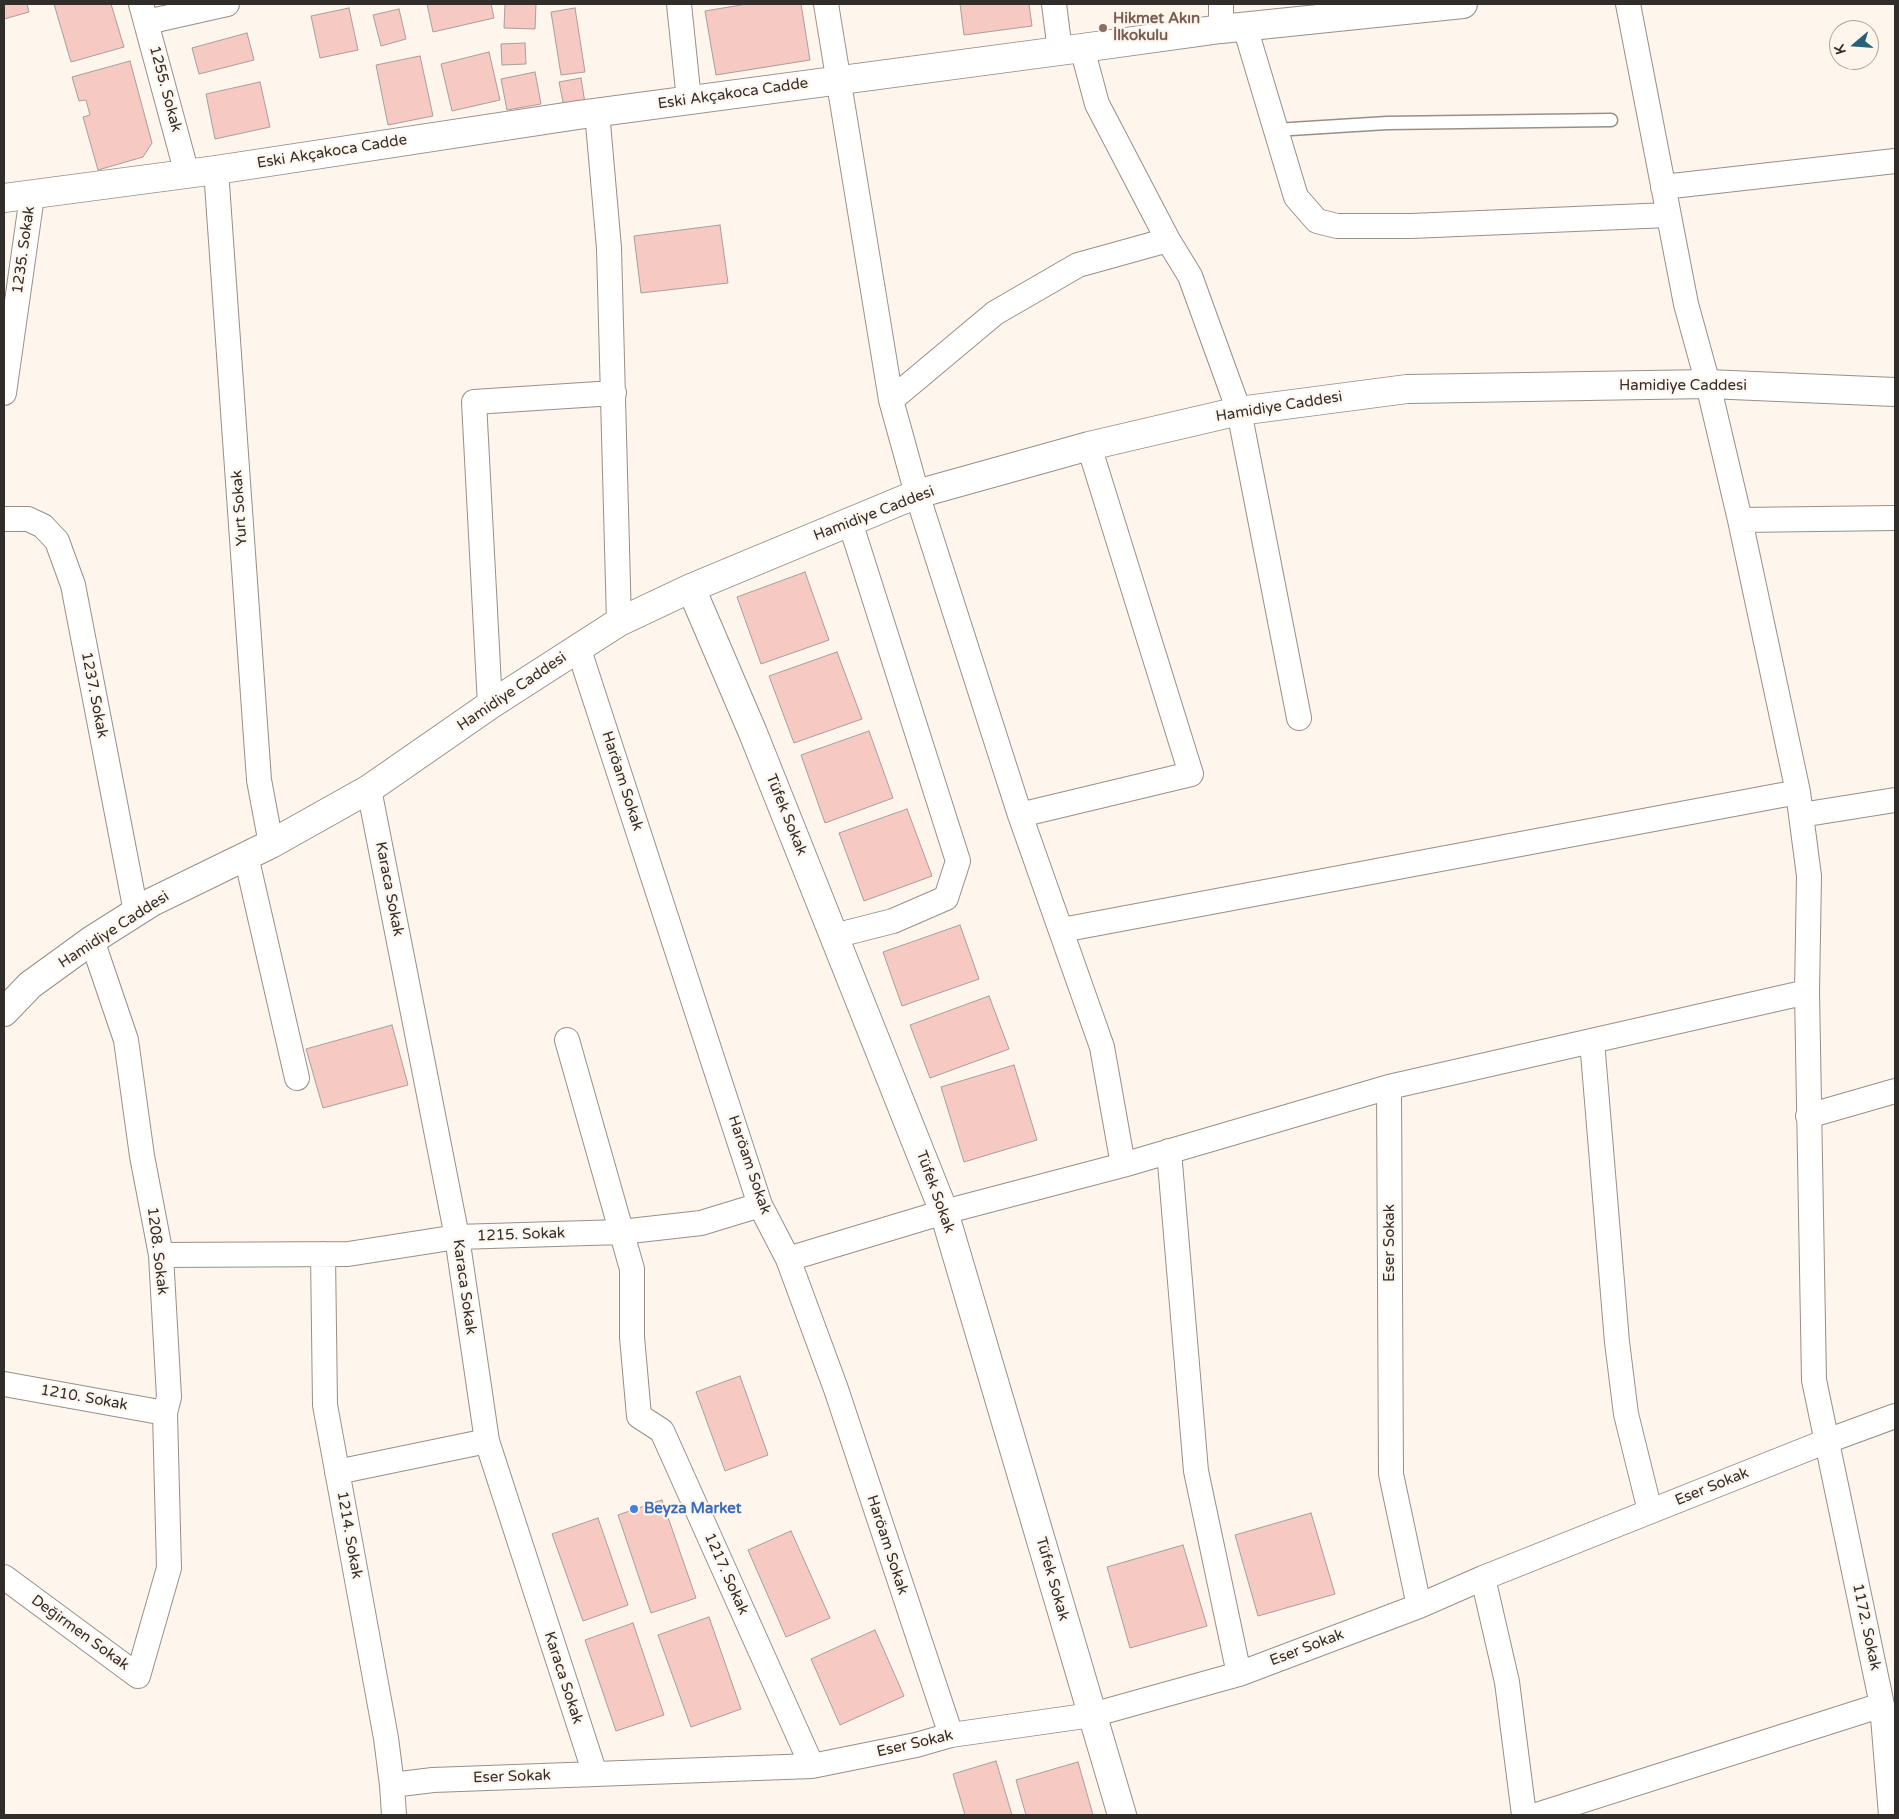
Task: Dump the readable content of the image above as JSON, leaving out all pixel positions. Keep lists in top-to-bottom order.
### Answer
{
  "streets": {
    "street": [
      "1255. Sokak",
      "Eski Akçakoca Cadde",
      "1235. Sokak",
      "Hamidiye Caddesi",
      "Yurt Sokak",
      "1237. Sokak",
      "Haröam Sokak",
      "Tüfek Sokak",
      "Karaca Sokak",
      "1215. Sokak",
      "Eser Sokak",
      "1208. Sokak",
      "1210. Sokak",
      "1214. Sokak",
      "1217. Sokak",
      "1172. Sokak",
      "Değirmen Sokak"
    ]
  },
  "crossings": [
    ["1255. Sokak", "Eski Akçakoca Cadde"],
    ["Eski Akçakoca Cadde", "1235. Sokak"],
    ["Eski Akçakoca Cadde", "Yurt Sokak"],
    ["Hamidiye Caddesi", "Yurt Sokak"],
    ["Hamidiye Caddesi", "1237. Sokak"],
    ["Hamidiye Caddesi", "Haröam Sokak"],
    ["Hamidiye Caddesi", "Tüfek Sokak"],
    ["Hamidiye Caddesi", "Karaca Sokak"],
    ["Hamidiye Caddesi", "1208. Sokak"],
    ["Hamidiye Caddesi", "1172. Sokak"],
    ["Haröam Sokak", "1215. Sokak"],
    ["Haröam Sokak", "Eser Sokak"],
    ["Tüfek Sokak", "Eser Sokak"],
    ["Karaca Sokak", "1215. Sokak"],
    ["Karaca Sokak", "Eser Sokak"],
    ["1215. Sokak", "1208. Sokak"],
    ["1215. Sokak", "1214. Sokak"],
    ["1215. Sokak", "1217. Sokak"],
    ["Eser Sokak", "1214. Sokak"],
    ["Eser Sokak", "1217. Sokak"],
    ["Eser Sokak", "1172. Sokak"],
    ["1208. Sokak", "1210. Sokak"],
    ["1208. Sokak", "Değirmen Sokak"]
  ],
  "places": ["Hikmet Akın İlkokulu", "Beyza Market"],
  "north": "left"
}
